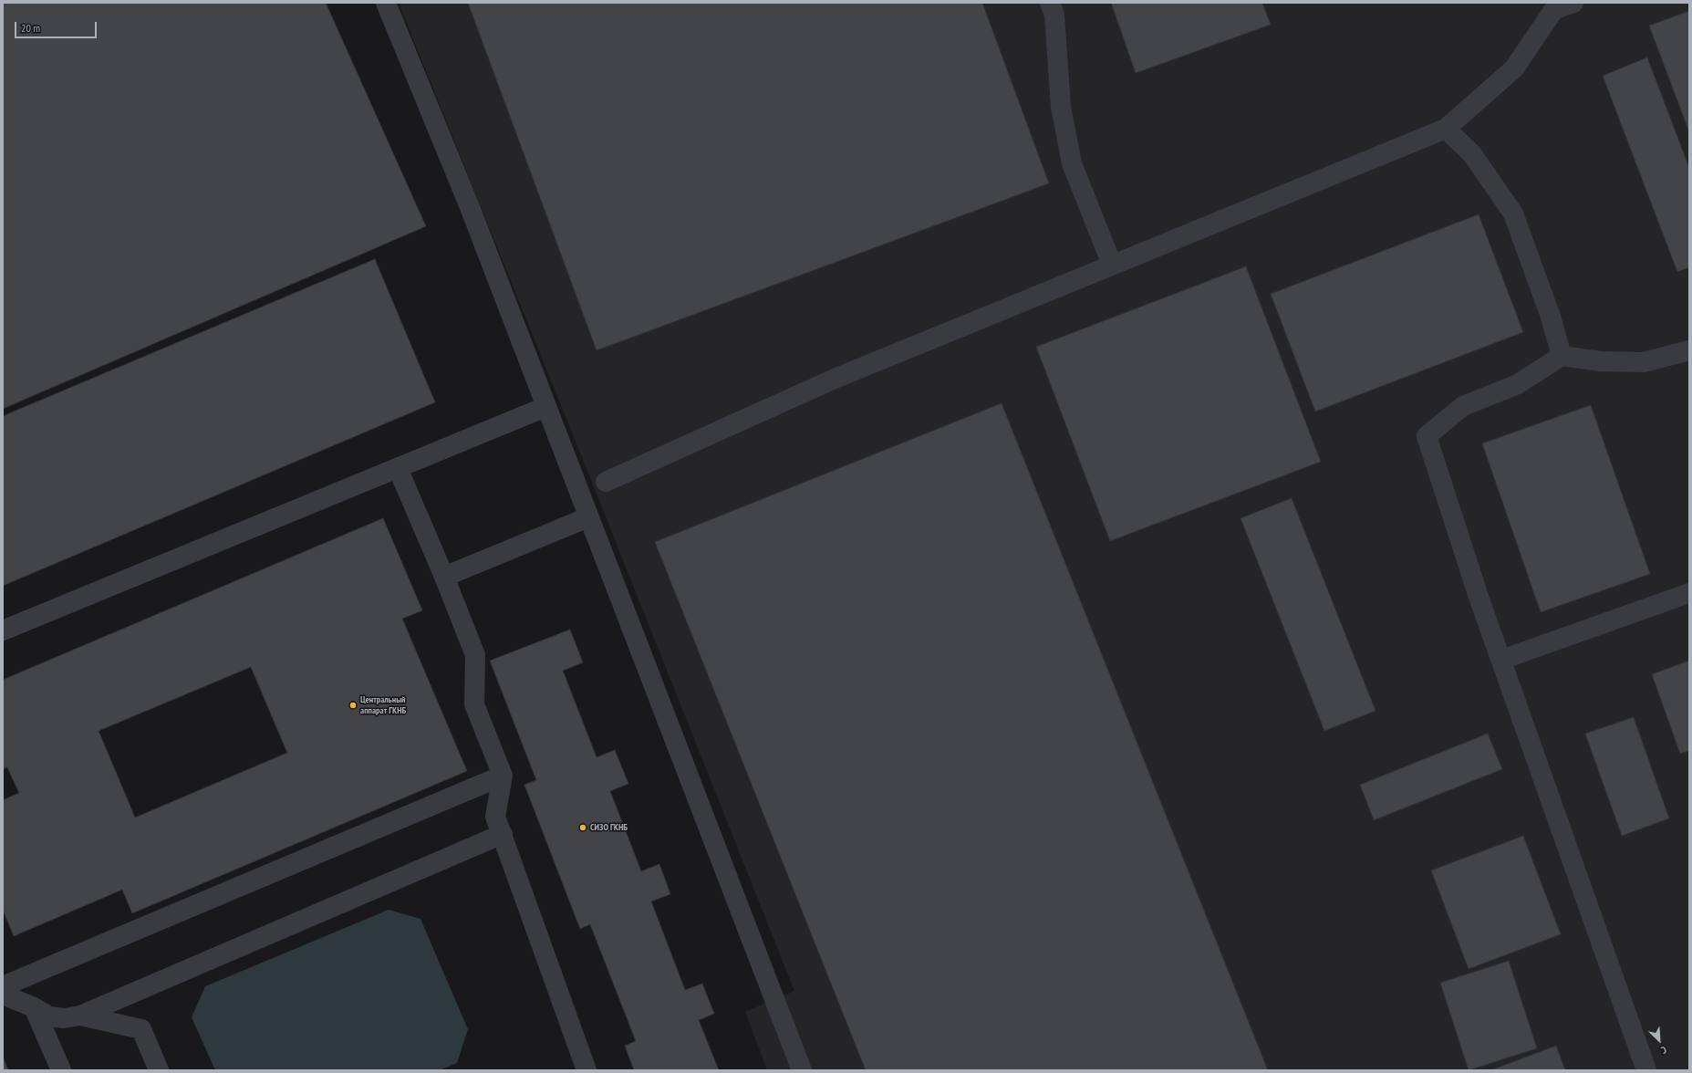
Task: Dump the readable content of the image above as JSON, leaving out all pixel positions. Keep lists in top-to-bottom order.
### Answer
{
  "places": ["Центральный аппарат ГКНБ", "СИЗО ГКНБ"],
  "scale_bar": "20 m",
  "north": "bottom right"
}
